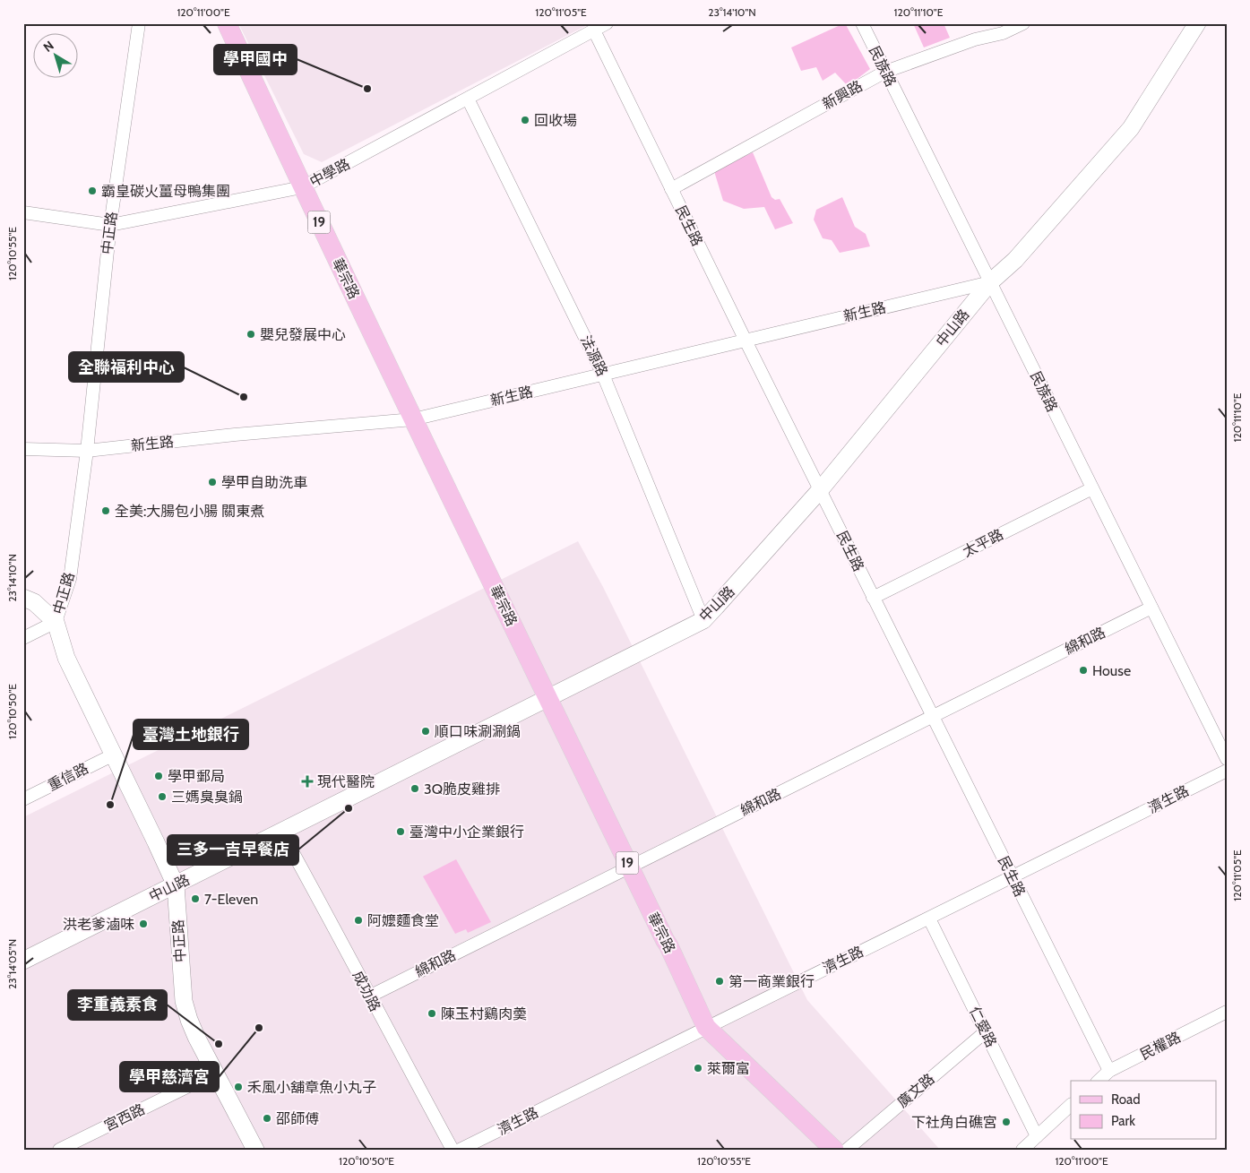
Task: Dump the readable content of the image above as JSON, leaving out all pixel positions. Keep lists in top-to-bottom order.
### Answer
{
  "streets": {
    "main road": [
      "19",
      "中正路",
      "華宗路",
      "中山路"
    ],
    "street": [
      "民族路",
      "新興路",
      "中學路",
      "民生路",
      "新生路",
      "法源路",
      "太平路",
      "綿和路",
      "重信路",
      "濟生路",
      "成功路",
      "仁愛路",
      "民權路",
      "廣文路",
      "宮西路"
    ]
  },
  "crossings": [
    ["民族路", "新興路"],
    ["民族路", "新生路"],
    ["民族路", "中山路"],
    ["民族路", "太平路"],
    ["民族路", "綿和路"],
    ["新興路", "民生路"],
    ["中學路", "民生路"],
    ["中學路", "中正路"],
    ["中學路", "華宗路"],
    ["中學路", "法源路"],
    ["民生路", "新生路"],
    ["民生路", "中山路"],
    ["民生路", "太平路"],
    ["民生路", "綿和路"],
    ["民生路", "濟生路"],
    ["民生路", "民權路"],
    ["中正路", "新生路"],
    ["中正路", "中山路"],
    ["中正路", "重信路"],
    ["中正路", "宮西路"],
    ["華宗路", "新生路"],
    ["華宗路", "中山路"],
    ["華宗路", "綿和路"],
    ["華宗路", "濟生路"],
    ["新生路", "中山路"],
    ["新生路", "法源路"],
    ["中山路", "法源路"],
    ["中山路", "成功路"],
    ["綿和路", "成功路"],
    ["濟生路", "仁愛路"],
    ["仁愛路", "廣文路"]
  ],
  "places": {
    "other": [
      "學甲國中",
      "回收場",
      "霸皇碳火薑母鴨集團",
      "嬰兒發展中心",
      "全聯福利中心",
      "學甲自助洗車",
      "全美:大腸包小腸 關東煮",
      "House",
      "順口味涮涮鍋",
      "學甲郵局",
      "3Q脆皮雞排",
      "三媽臭臭鍋",
      "臺灣土地銀行",
      "三多一吉早餐店",
      "臺灣中小企業銀行",
      "7-Eleven",
      "阿嬤麵食堂",
      "洪老爹滷味",
      "第一商業銀行",
      "陳玉村鷄肉羮",
      "學甲慈濟宮",
      "李重義素食",
      "萊爾富",
      "禾風小舖章魚小丸子",
      "邵師傅",
      "下社角白礁宮"
    ],
    "health": ["現代醫院"]
  },
  "legend": ["Road", "Park"],
  "north": "top left",
  "coordinates": [
    "120°11'00\"E",
    "120°11'05\"E",
    "23°14'10\"N",
    "120°11'10\"E",
    "120°10'55\"E",
    "120°10'50\"E",
    "23°14'05\"N"
  ]
}
